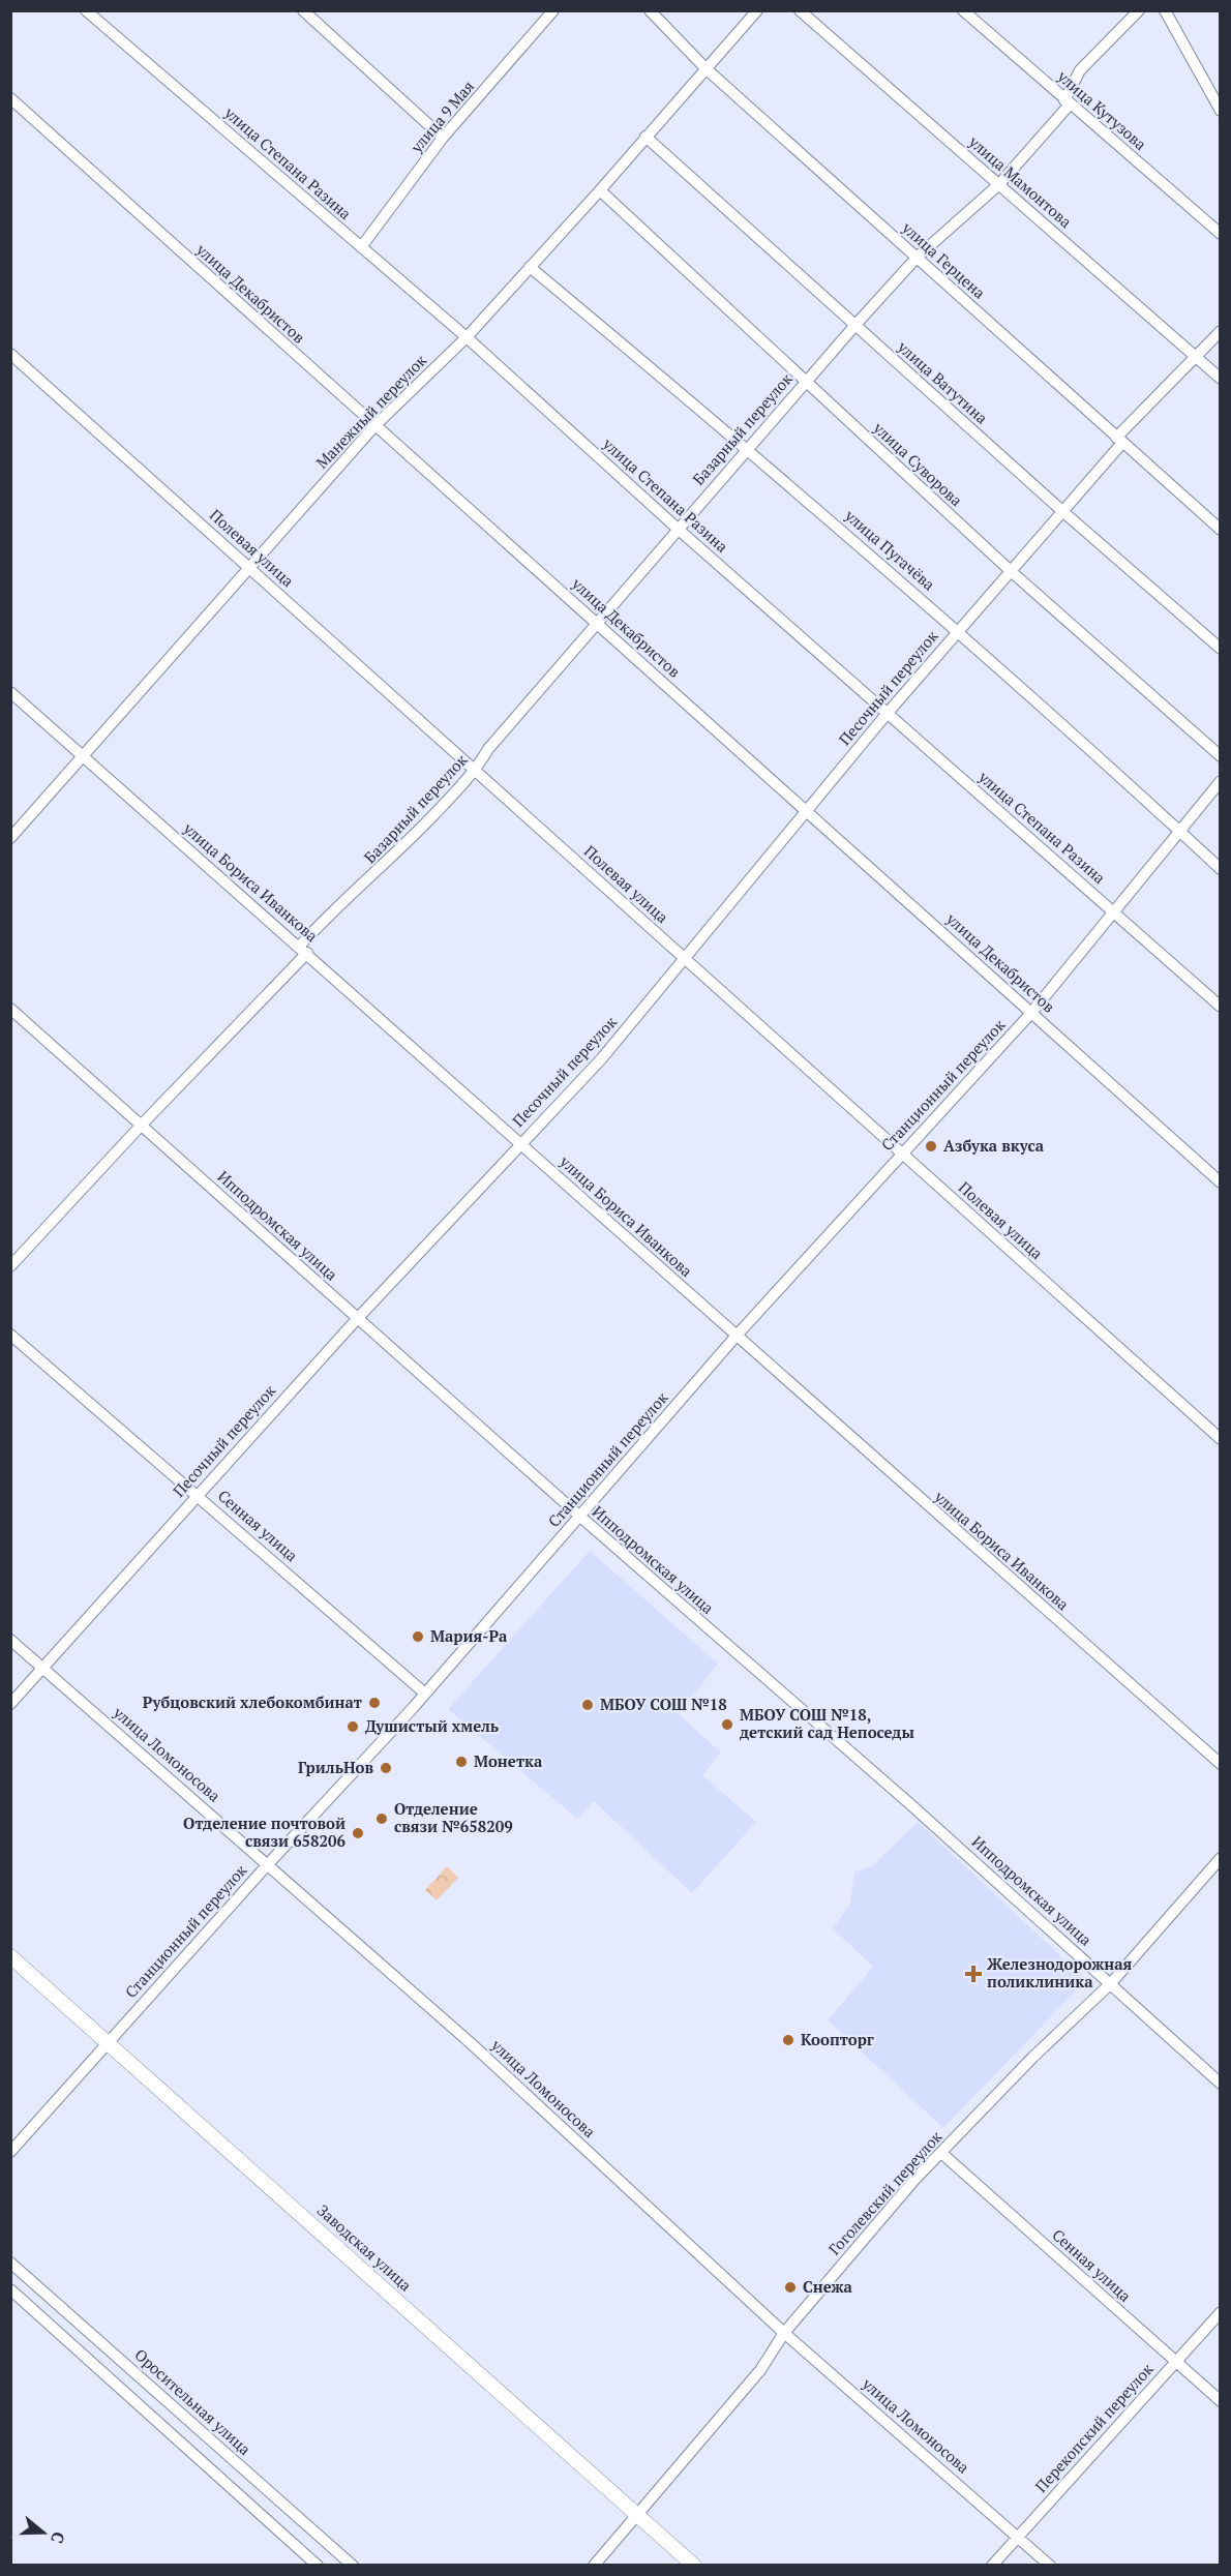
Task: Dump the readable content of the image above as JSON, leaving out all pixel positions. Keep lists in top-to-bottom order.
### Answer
{
  "streets": {
    "main road": ["Заводская улица"],
    "street": [
      "улица Кутузова",
      "улица 9 Мая",
      "улица Степана Разина",
      "улица Мамонтова",
      "улица Герцена",
      "улица Декабристов",
      "улица Ватутина",
      "Манежный переулок",
      "Базарный переулок",
      "улица Суворова",
      "Полевая улица",
      "улица Пугачёва",
      "Песочный переулок",
      "улица Бориса Иванкова",
      "Станционный переулок",
      "Ипподромская улица",
      "Сенная улица",
      "улица Ломоносова",
      "Гоголевский переулок",
      "Оросительная улица",
      "Перекопский переулок"
    ]
  },
  "crossings": [
    ["улица Кутузова", "Базарный переулок"],
    ["улица 9 Мая", "улица Степана Разина"],
    ["улица Степана Разина", "Манежный переулок"],
    ["улица Степана Разина", "Базарный переулок"],
    ["улица Степана Разина", "Песочный переулок"],
    ["улица Степана Разина", "Станционный переулок"],
    ["улица Мамонтова", "Базарный переулок"],
    ["улица Мамонтова", "Песочный переулок"],
    ["улица Герцена", "Манежный переулок"],
    ["улица Герцена", "Базарный переулок"],
    ["улица Герцена", "Песочный переулок"],
    ["улица Декабристов", "Манежный переулок"],
    ["улица Декабристов", "Базарный переулок"],
    ["улица Декабристов", "Песочный переулок"],
    ["улица Декабристов", "Станционный переулок"],
    ["улица Ватутина", "Манежный переулок"],
    ["улица Ватутина", "Базарный переулок"],
    ["улица Ватутина", "Песочный переулок"],
    ["Манежный переулок", "улица Суворова"],
    ["Манежный переулок", "Полевая улица"],
    ["Манежный переулок", "улица Пугачёва"],
    ["Манежный переулок", "улица Бориса Иванкова"],
    ["Базарный переулок", "улица Суворова"],
    ["Базарный переулок", "Полевая улица"],
    ["Базарный переулок", "улица Пугачёва"],
    ["Базарный переулок", "улица Бориса Иванкова"],
    ["Базарный переулок", "Ипподромская улица"],
    ["улица Суворова", "Песочный переулок"],
    ["Полевая улица", "Песочный переулок"],
    ["Полевая улица", "Станционный переулок"],
    ["улица Пугачёва", "Песочный переулок"],
    ["улица Пугачёва", "Станционный переулок"],
    ["Песочный переулок", "улица Бориса Иванкова"],
    ["Песочный переулок", "Ипподромская улица"],
    ["Песочный переулок", "Сенная улица"],
    ["Песочный переулок", "улица Ломоносова"],
    ["улица Бориса Иванкова", "Станционный переулок"],
    ["Станционный переулок", "Ипподромская улица"],
    ["Станционный переулок", "Сенная улица"],
    ["Станционный переулок", "улица Ломоносова"],
    ["Станционный переулок", "Заводская улица"],
    ["Ипподромская улица", "Гоголевский переулок"],
    ["Сенная улица", "Гоголевский переулок"],
    ["Сенная улица", "Перекопский переулок"],
    ["улица Ломоносова", "Гоголевский переулок"],
    ["улица Ломоносова", "Перекопский переулок"],
    ["Гоголевский переулок", "Заводская улица"]
  ],
  "places": {
    "other": [
      "Азбука вкуса",
      "Мария-Ра",
      "Рубцовский хлебокомбинат",
      "МБОУ СОШ №18",
      "МБОУ СОШ №18, детский сад Непоседы",
      "Душистый хмель",
      "Монетка",
      "ГрильНов",
      "Отделение связи №658209",
      "Отделение почтовой связи 658206",
      "Коопторг",
      "Снежа"
    ],
    "health": ["Железнодорожная поликлиника"]
  },
  "north": "right"
}
